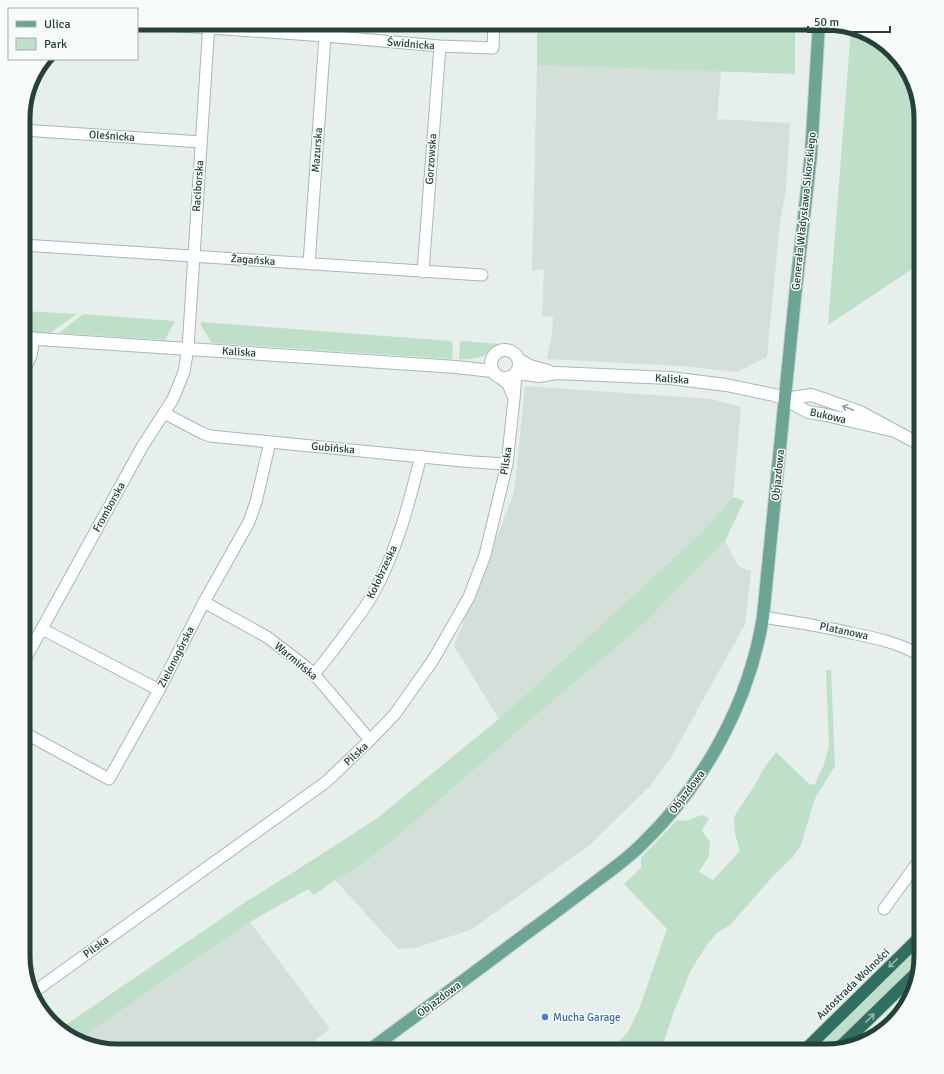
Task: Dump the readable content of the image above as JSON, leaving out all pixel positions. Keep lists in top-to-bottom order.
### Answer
{
  "streets": {
    "highway": ["Autostrada Wolności"],
    "main road": ["Generała Władysława Sikorskiego", "Objazdowa"],
    "street": [
      "Świdnicka",
      "Oleśnicka",
      "Mazurska",
      "Gorzowska",
      "Raciborska",
      "Żagańska",
      "Kaliska",
      "Bukowa",
      "Gubińska",
      "Pilska",
      "Fromborska",
      "Kołobrzeska",
      "Platanowa",
      "Zielonogórska",
      "Warmińska"
    ]
  },
  "crossings": [
    ["Świdnicka", "Mazurska"],
    ["Świdnicka", "Gorzowska"],
    ["Oleśnicka", "Raciborska"],
    ["Mazurska", "Żagańska"],
    ["Gorzowska", "Żagańska"],
    ["Raciborska", "Żagańska"],
    ["Raciborska", "Kaliska"],
    ["Raciborska", "Fromborska"],
    ["Generała Władysława Sikorskiego", "Kaliska"],
    ["Generała Władysława Sikorskiego", "Bukowa"],
    ["Generała Władysława Sikorskiego", "Objazdowa"],
    ["Kaliska", "Bukowa"],
    ["Kaliska", "Pilska"],
    ["Kaliska", "Objazdowa"],
    ["Kaliska", "Fromborska"],
    ["Bukowa", "Objazdowa"],
    ["Gubińska", "Pilska"],
    ["Gubińska", "Fromborska"],
    ["Gubińska", "Kołobrzeska"],
    ["Gubińska", "Zielonogórska"],
    ["Pilska", "Warmińska"],
    ["Objazdowa", "Platanowa"],
    ["Kołobrzeska", "Warmińska"],
    ["Zielonogórska", "Warmińska"]
  ],
  "places": ["Mucha Garage"],
  "legend": ["Ulica", "Park"],
  "scale_bar": "50 m"
}
